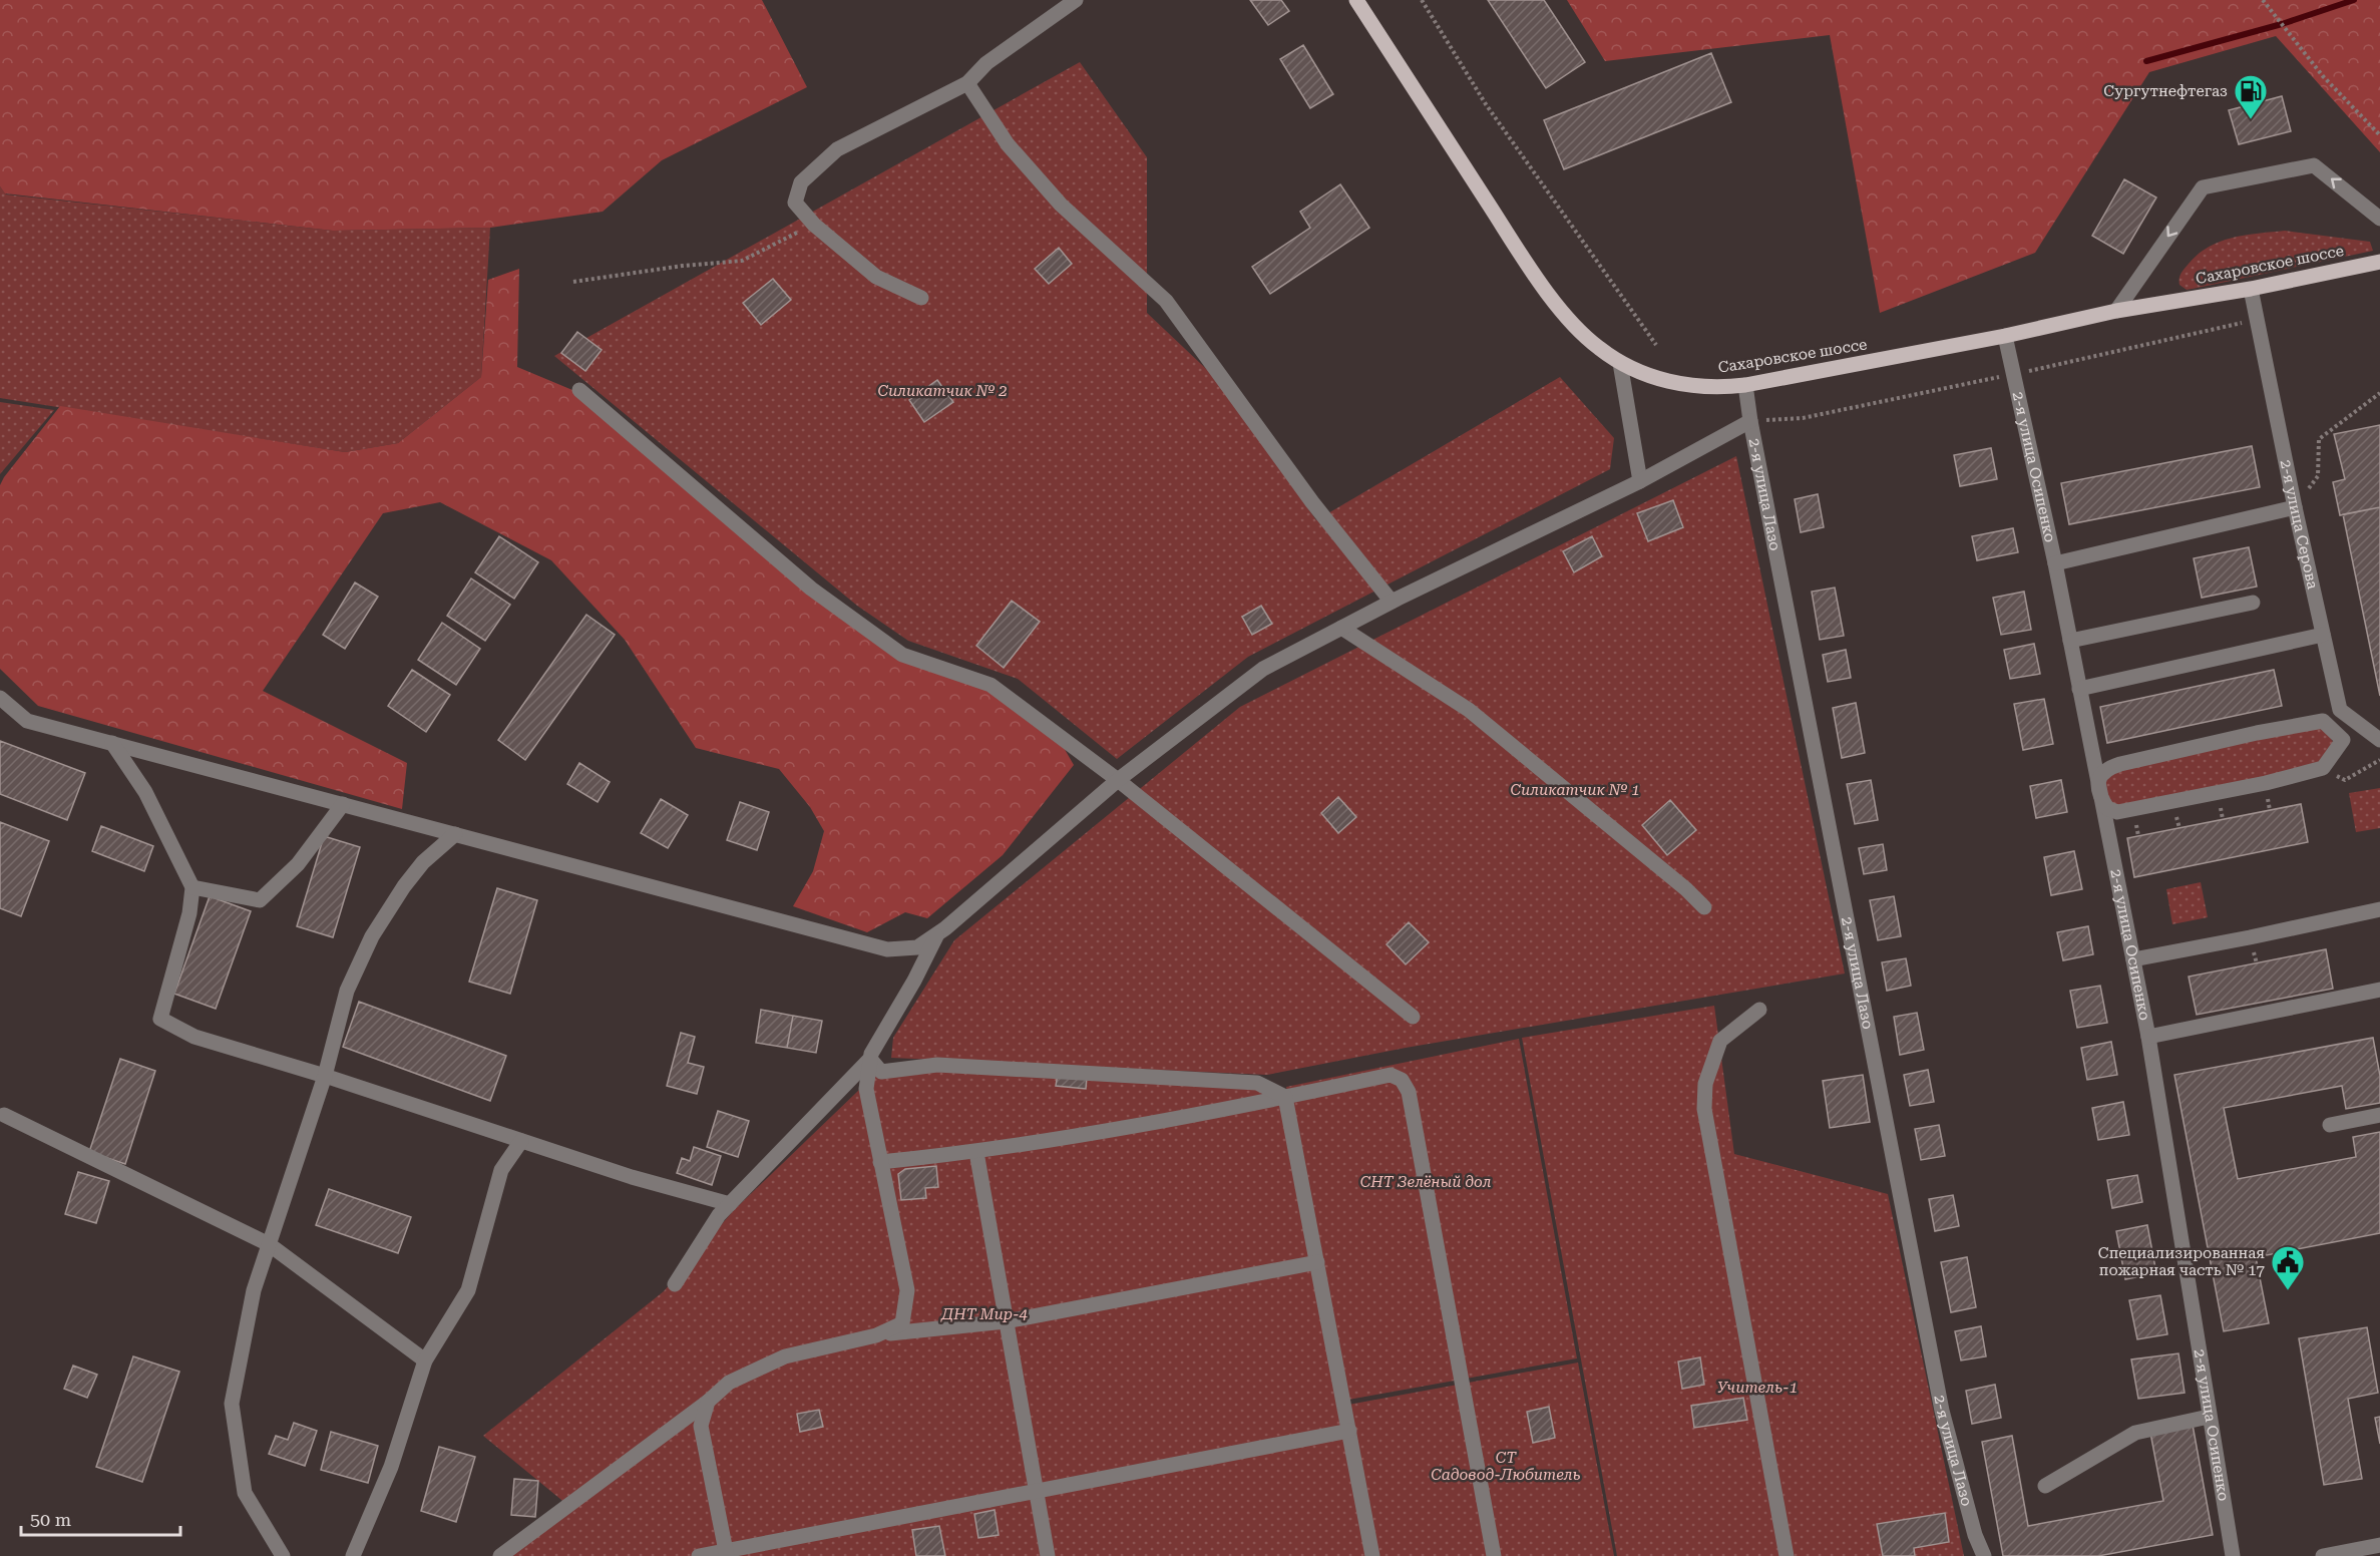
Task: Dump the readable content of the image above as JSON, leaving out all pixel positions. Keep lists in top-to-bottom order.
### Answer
{
  "streets": {
    "main road": ["Сахаровское шоссе"],
    "street": ["2-я улица Осипенко", "2-я улица Лазо", "2-я улица Серова"]
  },
  "crossings": [
    ["Сахаровское шоссе", "2-я улица Осипенко"],
    ["Сахаровское шоссе", "2-я улица Лазо"],
    ["Сахаровское шоссе", "2-я улица Серова"]
  ],
  "parks": [
    "Силикатчик № 2",
    "Силикатчик № 1",
    "СНТ Зелёный дол",
    "ДНТ Мир-4",
    "Учитель-1",
    "СТ Садовод-Любитель"
  ],
  "places": {
    "fuel station": ["Сургутнефтегаз"],
    "public building": ["Специализированная пожарная часть № 17"]
  },
  "scale_bar": "50 m"
}
